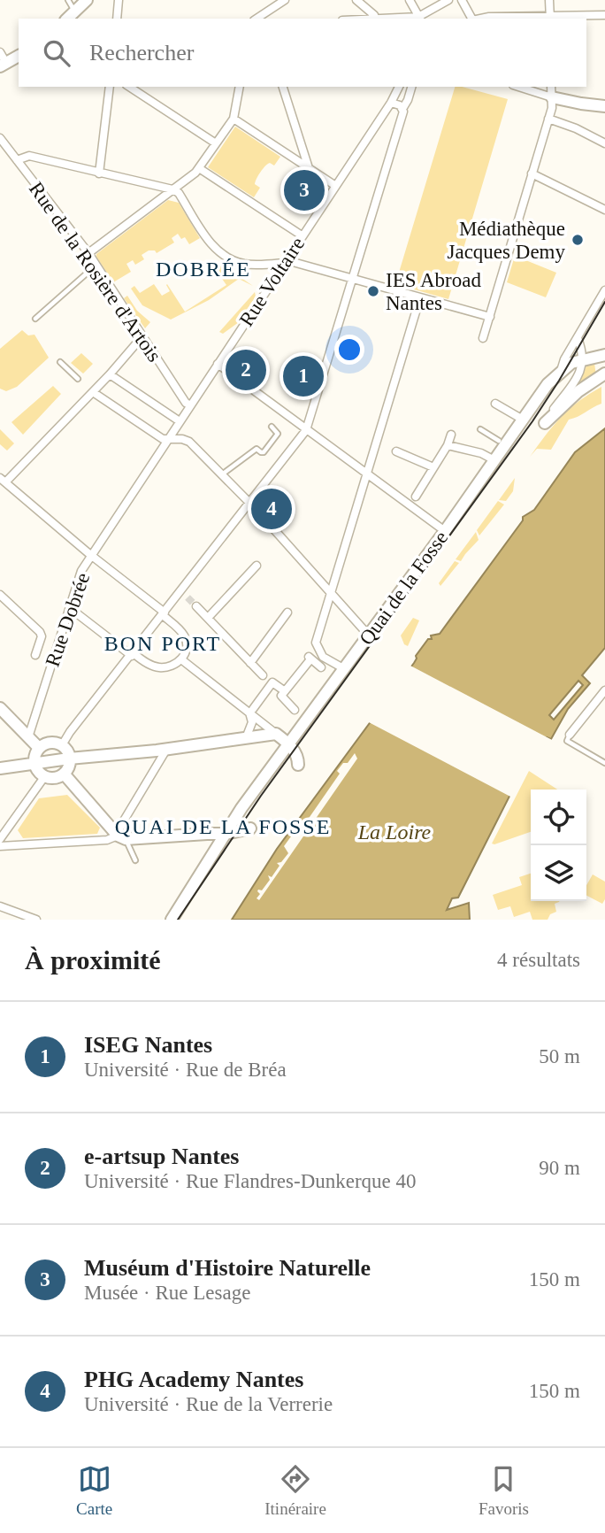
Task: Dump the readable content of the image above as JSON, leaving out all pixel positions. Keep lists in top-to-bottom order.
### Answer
{
  "streets": {
    "main road": ["Quai de la Fosse"],
    "street": ["Rue de la Rosière d'Artois", "Rue Voltaire", "Rue Dobrée"]
  },
  "crossings": [
    ["Rue de la Rosière d'Artois", "Rue Voltaire"],
    ["Rue Voltaire", "Rue Dobrée"]
  ],
  "districts": ["DOBRÉE", "BON PORT", "QUAI DE LA FOSSE"],
  "water": ["La Loire"],
  "places": ["Médiathèque Jacques Demy", "IES Abroad Nantes"],
  "page": {
    "search": "Rechercher",
    "pins": [
      "3",
      "2",
      "1",
      "4"
    ],
    "heading": ["À proximité", "4 résultats"],
    "list": [
      {
        "mark": "1",
        "name": "ISEG Nantes",
        "note": "Université · Rue de Bréa",
        "value": "50 m"
      },
      {
        "mark": "2",
        "name": "e-artsup Nantes",
        "note": "Université · Rue Flandres-Dunkerque 40",
        "value": "90 m"
      },
      {
        "mark": "3",
        "name": "Muséum d'Histoire Naturelle",
        "note": "Musée · Rue Lesage",
        "value": "150 m"
      },
      {
        "mark": "4",
        "name": "PHG Academy Nantes",
        "note": "Université · Rue de la Verrerie",
        "value": "150 m"
      }
    ],
    "nav": ["Carte", "Itinéraire", "Favoris"]
  }
}
